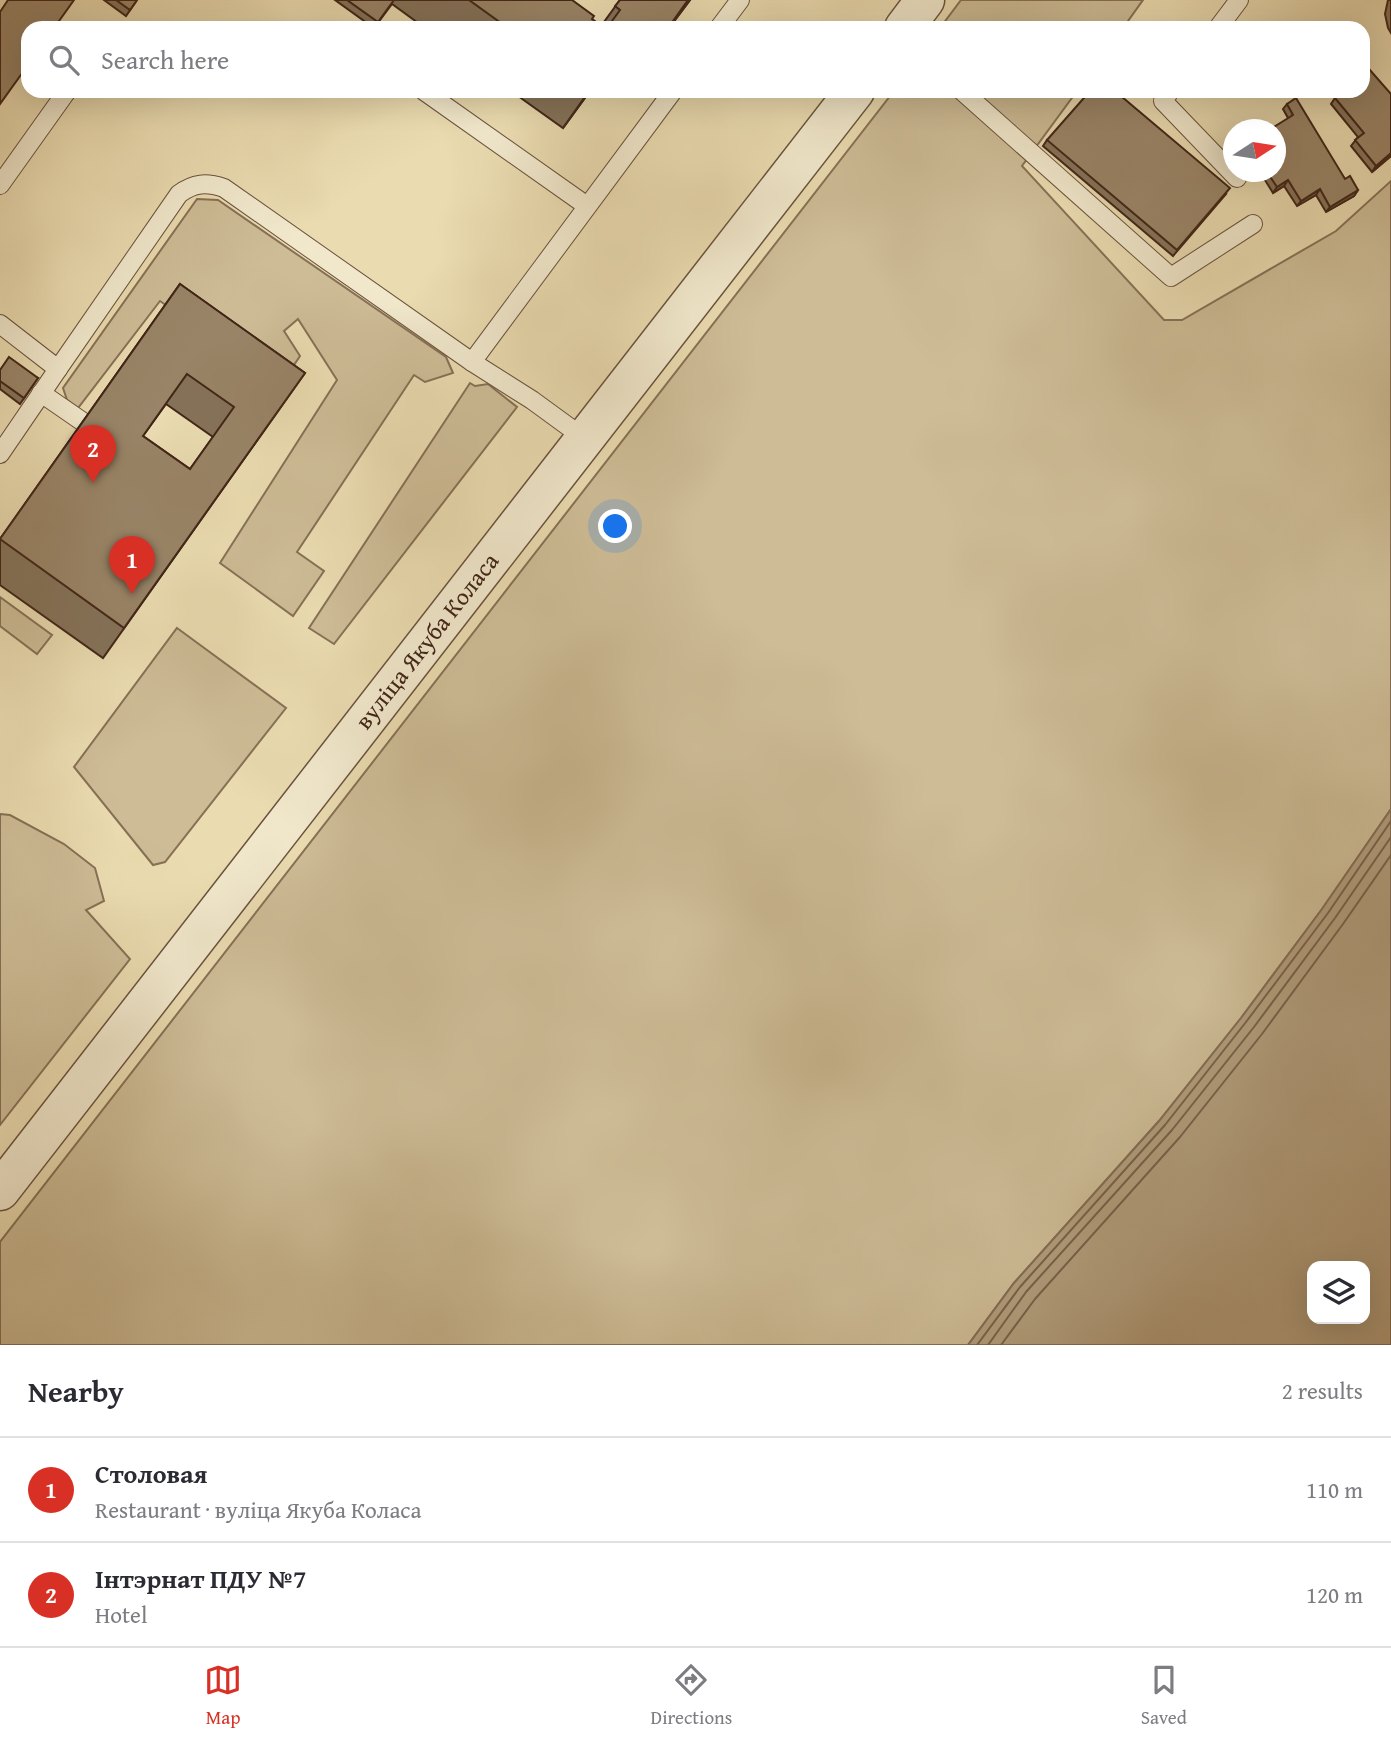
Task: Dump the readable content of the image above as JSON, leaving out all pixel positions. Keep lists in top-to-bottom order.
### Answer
{
  "streets": {
    "street": ["вуліца Якуба Коласа"]
  },
  "north": "right",
  "page": {
    "search": "Search here",
    "pins": ["2", "1"],
    "heading": ["Nearby", "2 results"],
    "list": [
      {
        "mark": "1",
        "name": "Столовая",
        "note": "Restaurant · вуліца Якуба Коласа",
        "value": "110 m"
      },
      {
        "mark": "2",
        "name": "Інтэрнат ПДУ №7",
        "note": "Hotel",
        "value": "120 m"
      }
    ],
    "nav": ["Map", "Directions", "Saved"]
  }
}
